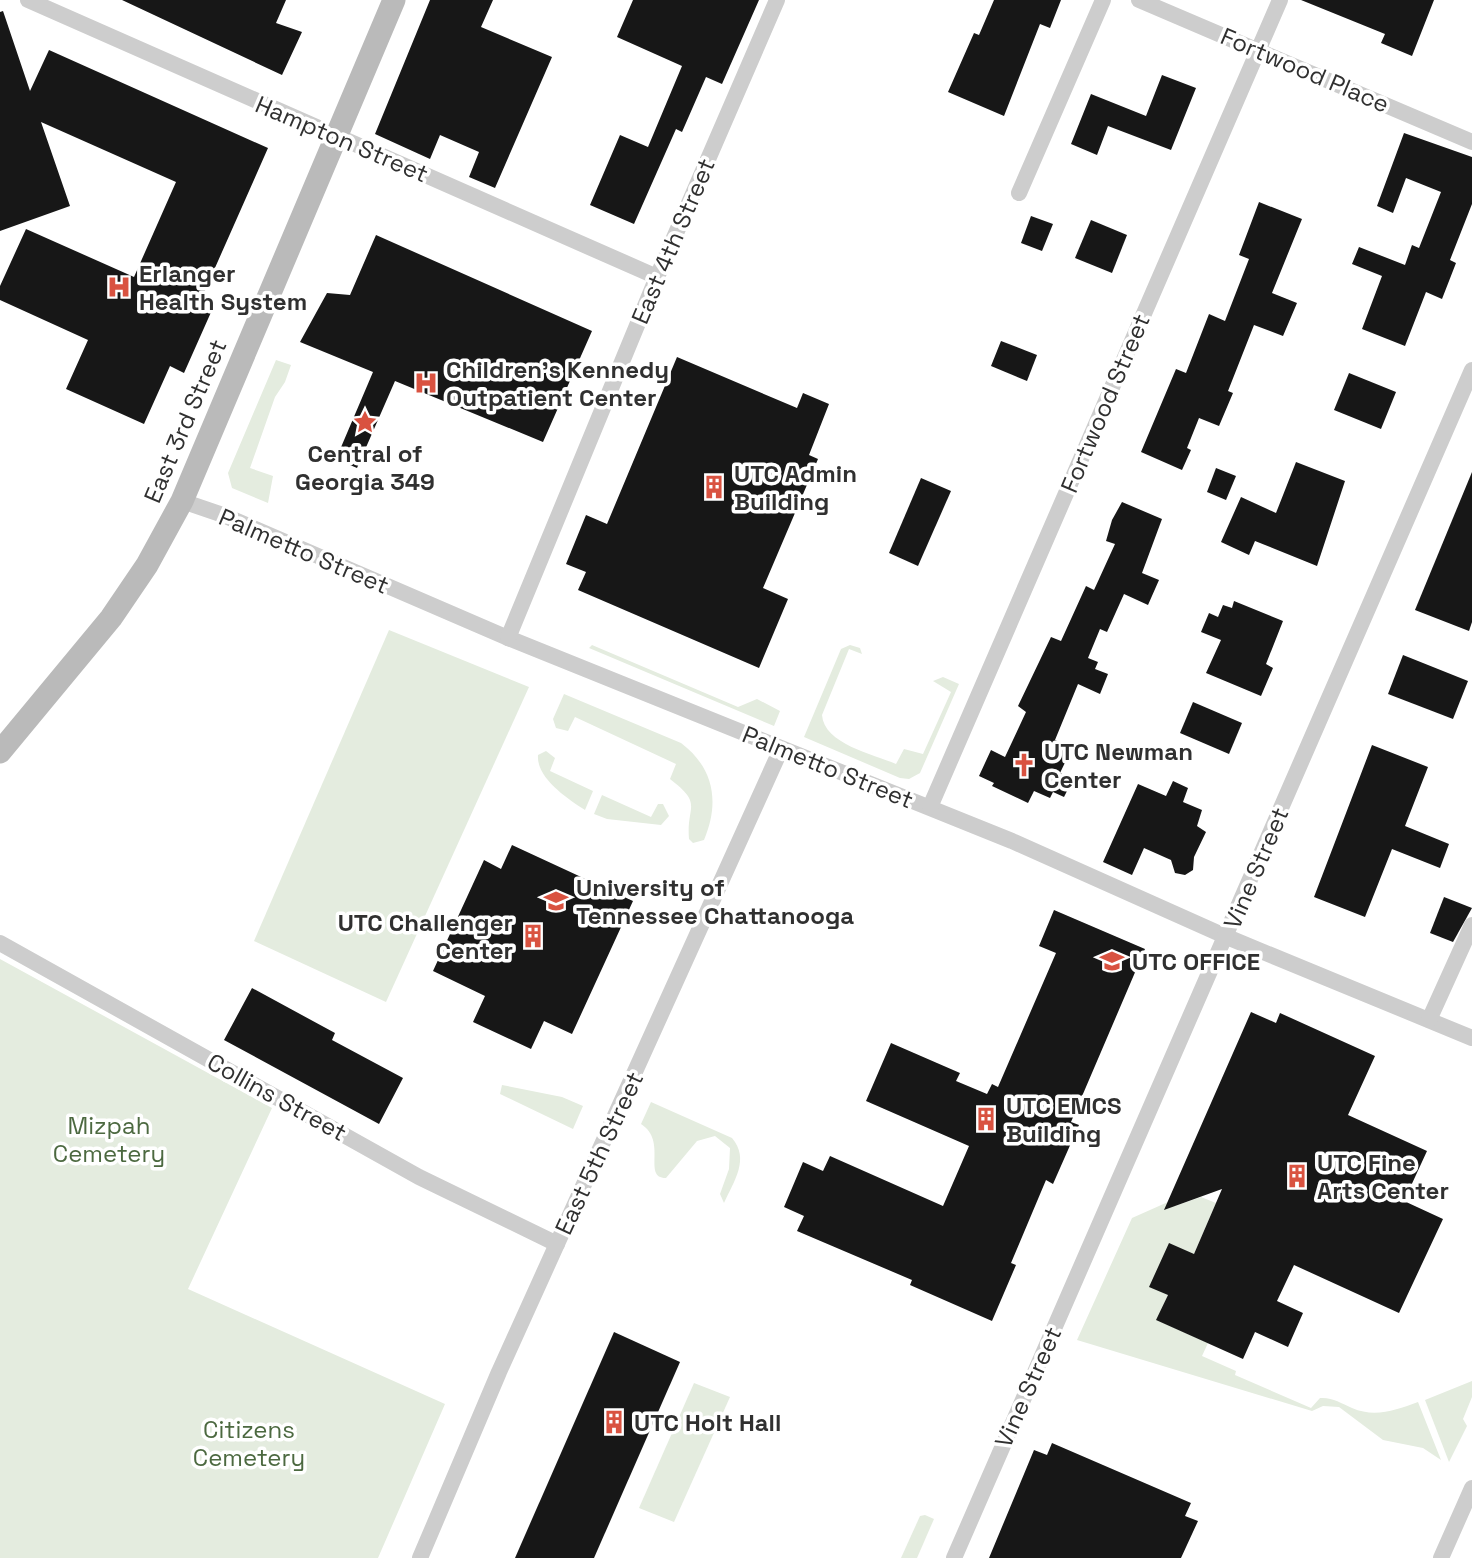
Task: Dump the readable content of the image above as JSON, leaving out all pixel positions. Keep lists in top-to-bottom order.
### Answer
{
  "streets": {
    "main road": ["East 3rd Street"],
    "street": [
      "Fortwood Place",
      "Hampton Street",
      "East 4th Street",
      "Fortwood Street",
      "Palmetto Street",
      "Vine Street",
      "Collins Street",
      "East 5th Street"
    ]
  },
  "crossings": [
    ["Fortwood Place", "Fortwood Street"],
    ["Hampton Street", "East 4th Street"],
    ["Hampton Street", "East 3rd Street"],
    ["East 4th Street", "Palmetto Street"],
    ["Fortwood Street", "Palmetto Street"],
    ["East 3rd Street", "Palmetto Street"],
    ["Palmetto Street", "Vine Street"],
    ["Palmetto Street", "East 5th Street"],
    ["Collins Street", "East 5th Street"]
  ],
  "parks": ["Mizpah Cemetery", "Citizens Cemetery"],
  "places": {
    "hospital": ["Erlanger Health System", "Children's Kennedy Outpatient Center"],
    "place": ["Central of Georgia 349"],
    "building": [
      "UTC Admin Building",
      "UTC Challenger Center",
      "UTC EMCS Building",
      "UTC Fine Arts Center",
      "UTC Holt Hall"
    ],
    "church": ["UTC Newman Center"],
    "school or university": ["University of Tennessee Chattanooga", "UTC OFFICE"]
  }
}
